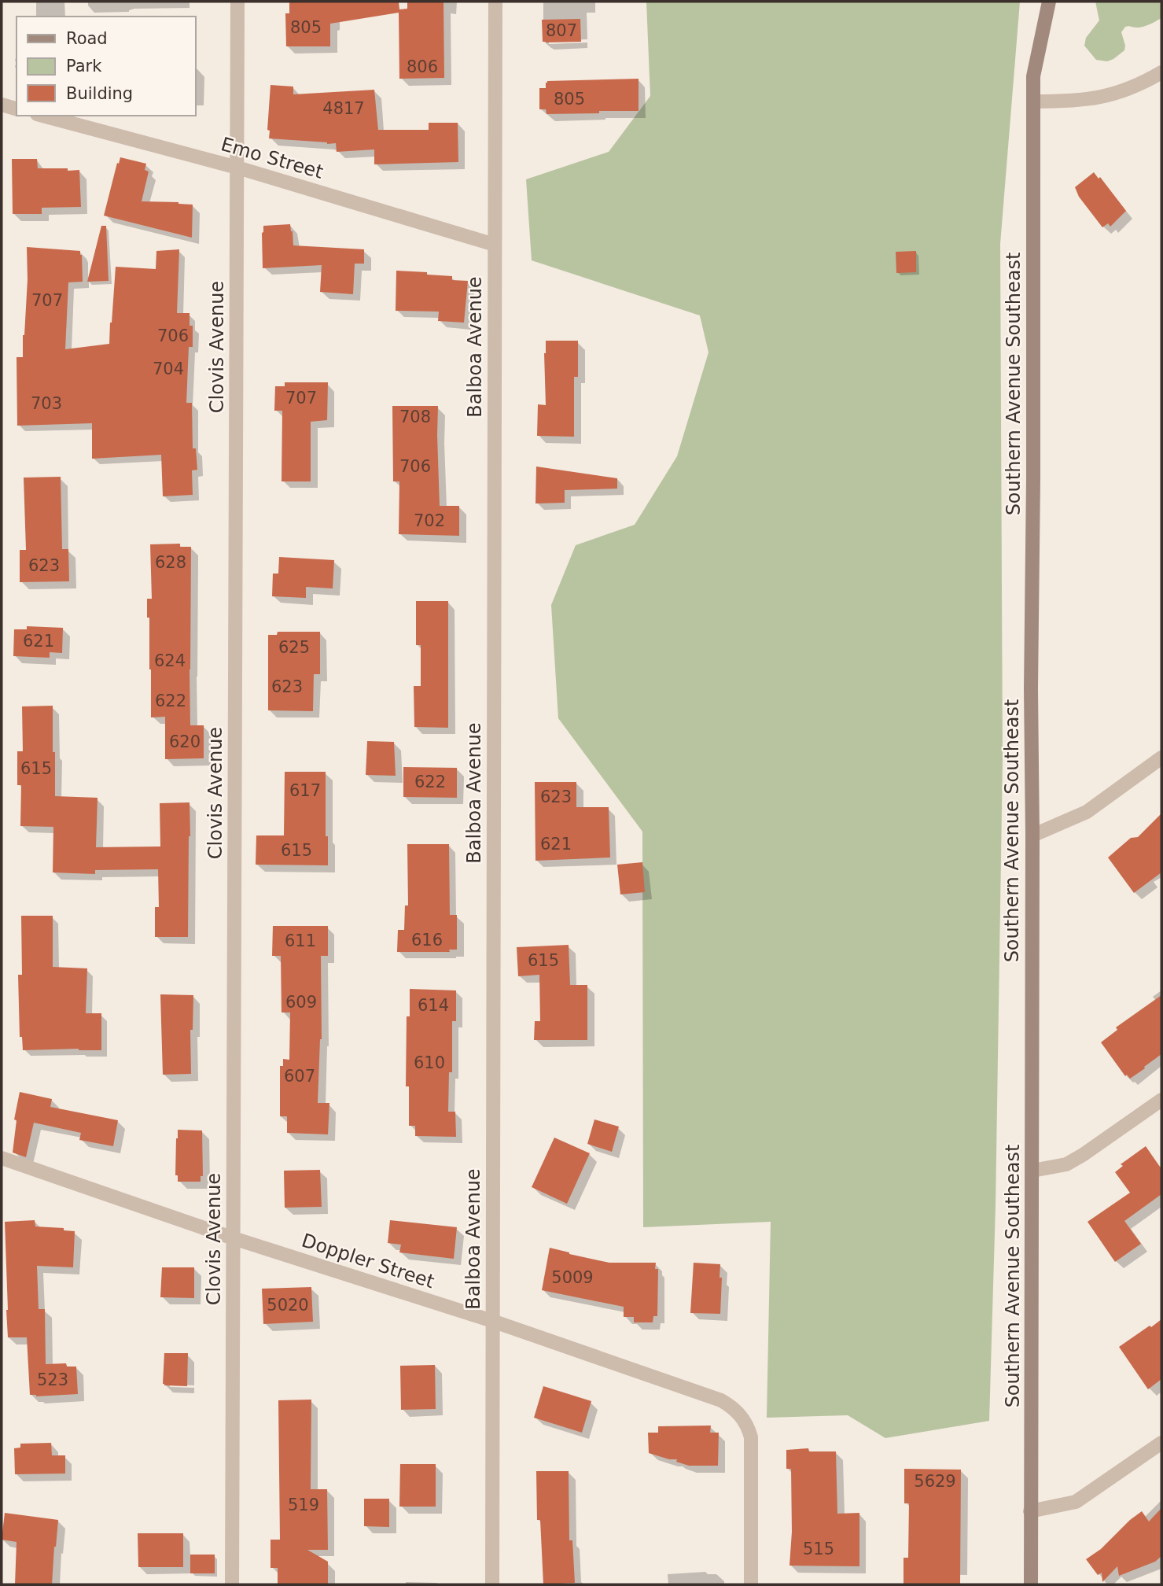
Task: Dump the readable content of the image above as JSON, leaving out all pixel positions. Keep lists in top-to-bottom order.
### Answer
{
  "streets": {
    "main road": ["Southern Avenue Southeast"],
    "street": [
      "Emo Street",
      "Clovis Avenue",
      "Balboa Avenue",
      "Doppler Street"
    ]
  },
  "crossings": [
    ["Emo Street", "Clovis Avenue"],
    ["Emo Street", "Balboa Avenue"],
    ["Clovis Avenue", "Doppler Street"],
    ["Balboa Avenue", "Doppler Street"]
  ],
  "house_numbers": [
    "805",
    "807",
    "806",
    "805",
    "4817",
    "707",
    "706",
    "704",
    "707",
    "703",
    "708",
    "706",
    "702",
    "628",
    "623",
    "621",
    "625",
    "624",
    "623",
    "622",
    "620",
    "615",
    "622",
    "617",
    "623",
    "621",
    "615",
    "616",
    "611",
    "615",
    "609",
    "614",
    "610",
    "607",
    "5009",
    "5020",
    "523",
    "5629",
    "519",
    "515"
  ],
  "legend": ["Road", "Park", "Building"]
}
